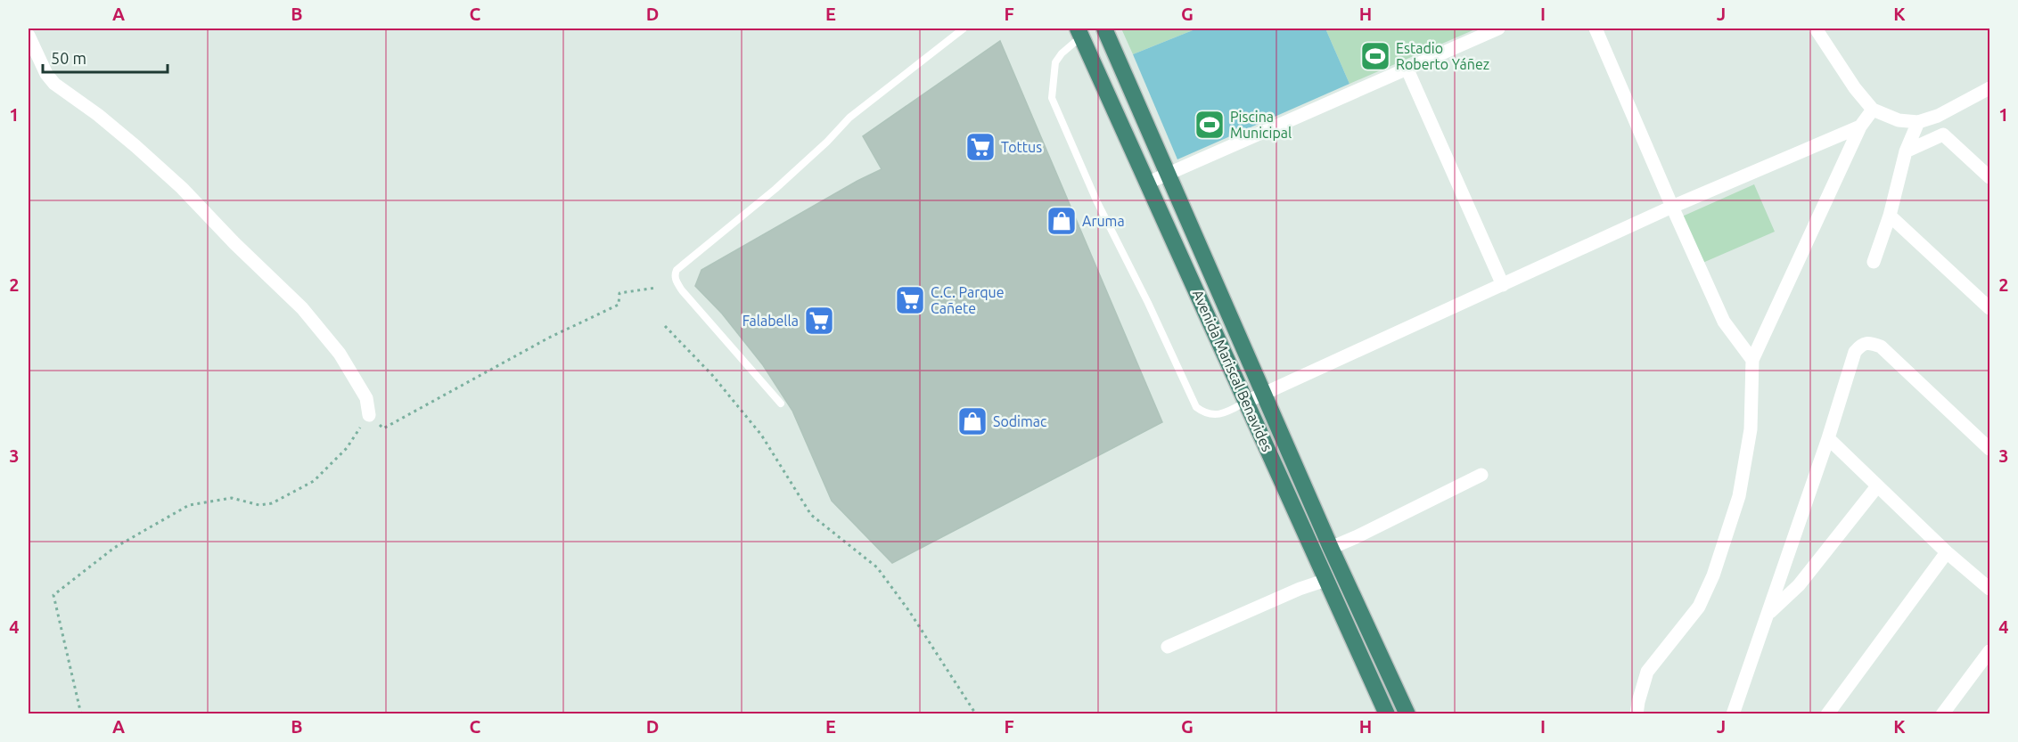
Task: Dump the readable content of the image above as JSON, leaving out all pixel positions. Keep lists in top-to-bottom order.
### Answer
{
  "streets": {
    "highway": ["Avenida Mariscal Benavides"]
  },
  "places": {
    "sports": ["Estadio Roberto Yáñez", "Piscina Municipal"],
    "supermarket": ["Tottus", "C.C. Parque Cañete", "Falabella"],
    "shop": ["Aruma", "Sodimac"]
  },
  "scale_bar": "50 m",
  "grid": {
    "columns": [
      "A",
      "B",
      "C",
      "D",
      "E",
      "F",
      "G",
      "H",
      "I",
      "J",
      "K"
    ],
    "rows": [
      "1",
      "2",
      "3",
      "4"
    ]
  }
}
